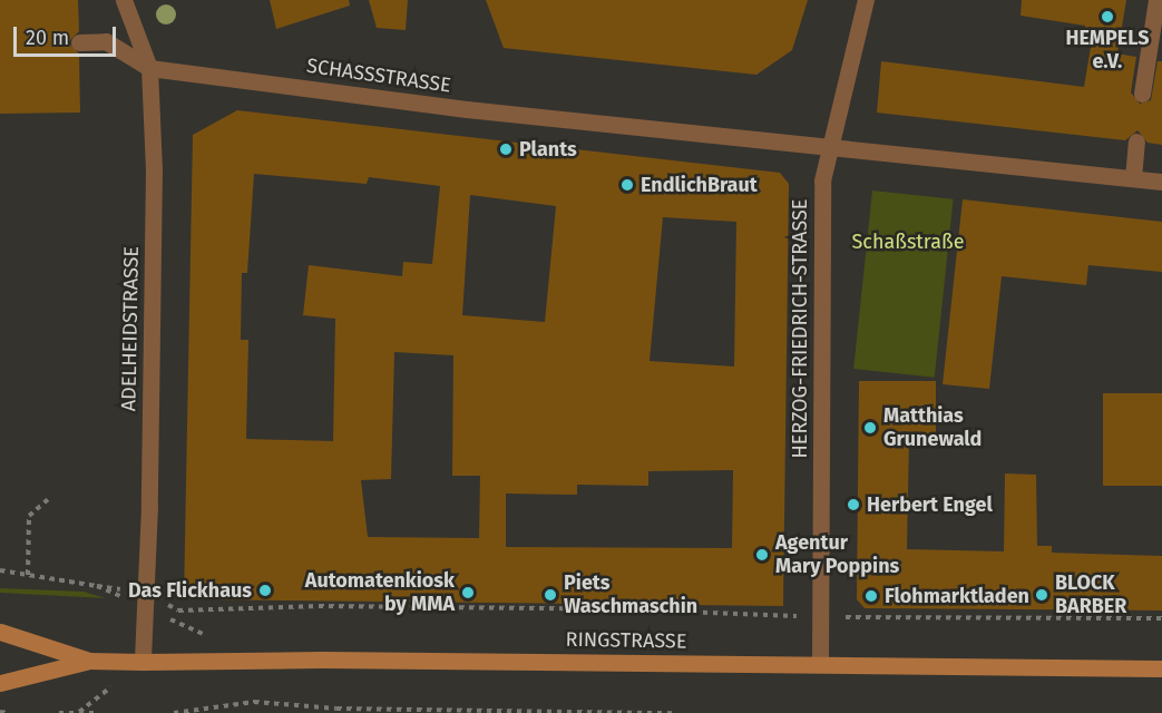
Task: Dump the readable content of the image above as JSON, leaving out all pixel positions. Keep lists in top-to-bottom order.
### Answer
{
  "streets": {
    "main road": ["RINGSTRASSE"],
    "street": ["SCHASSSTRASSE", "ADELHEIDSTRASSE", "HERZOG-FRIEDRICH-STRASSE"]
  },
  "crossings": [
    ["SCHASSSTRASSE", "ADELHEIDSTRASSE"],
    ["SCHASSSTRASSE", "HERZOG-FRIEDRICH-STRASSE"],
    ["ADELHEIDSTRASSE", "RINGSTRASSE"],
    ["HERZOG-FRIEDRICH-STRASSE", "RINGSTRASSE"]
  ],
  "parks": ["Schaßstraße"],
  "places": [
    "HEMPELS e.V.",
    "Plants",
    "EndlichBraut",
    "Matthias Grunewald",
    "Herbert Engel",
    "Agentur Mary Poppins",
    "Das Flickhaus",
    "Automatenkiosk by MMA",
    "Piets Waschmaschin",
    "BLOCK BARBER",
    "Flohmarktladen"
  ],
  "scale_bar": "20 m"
}
